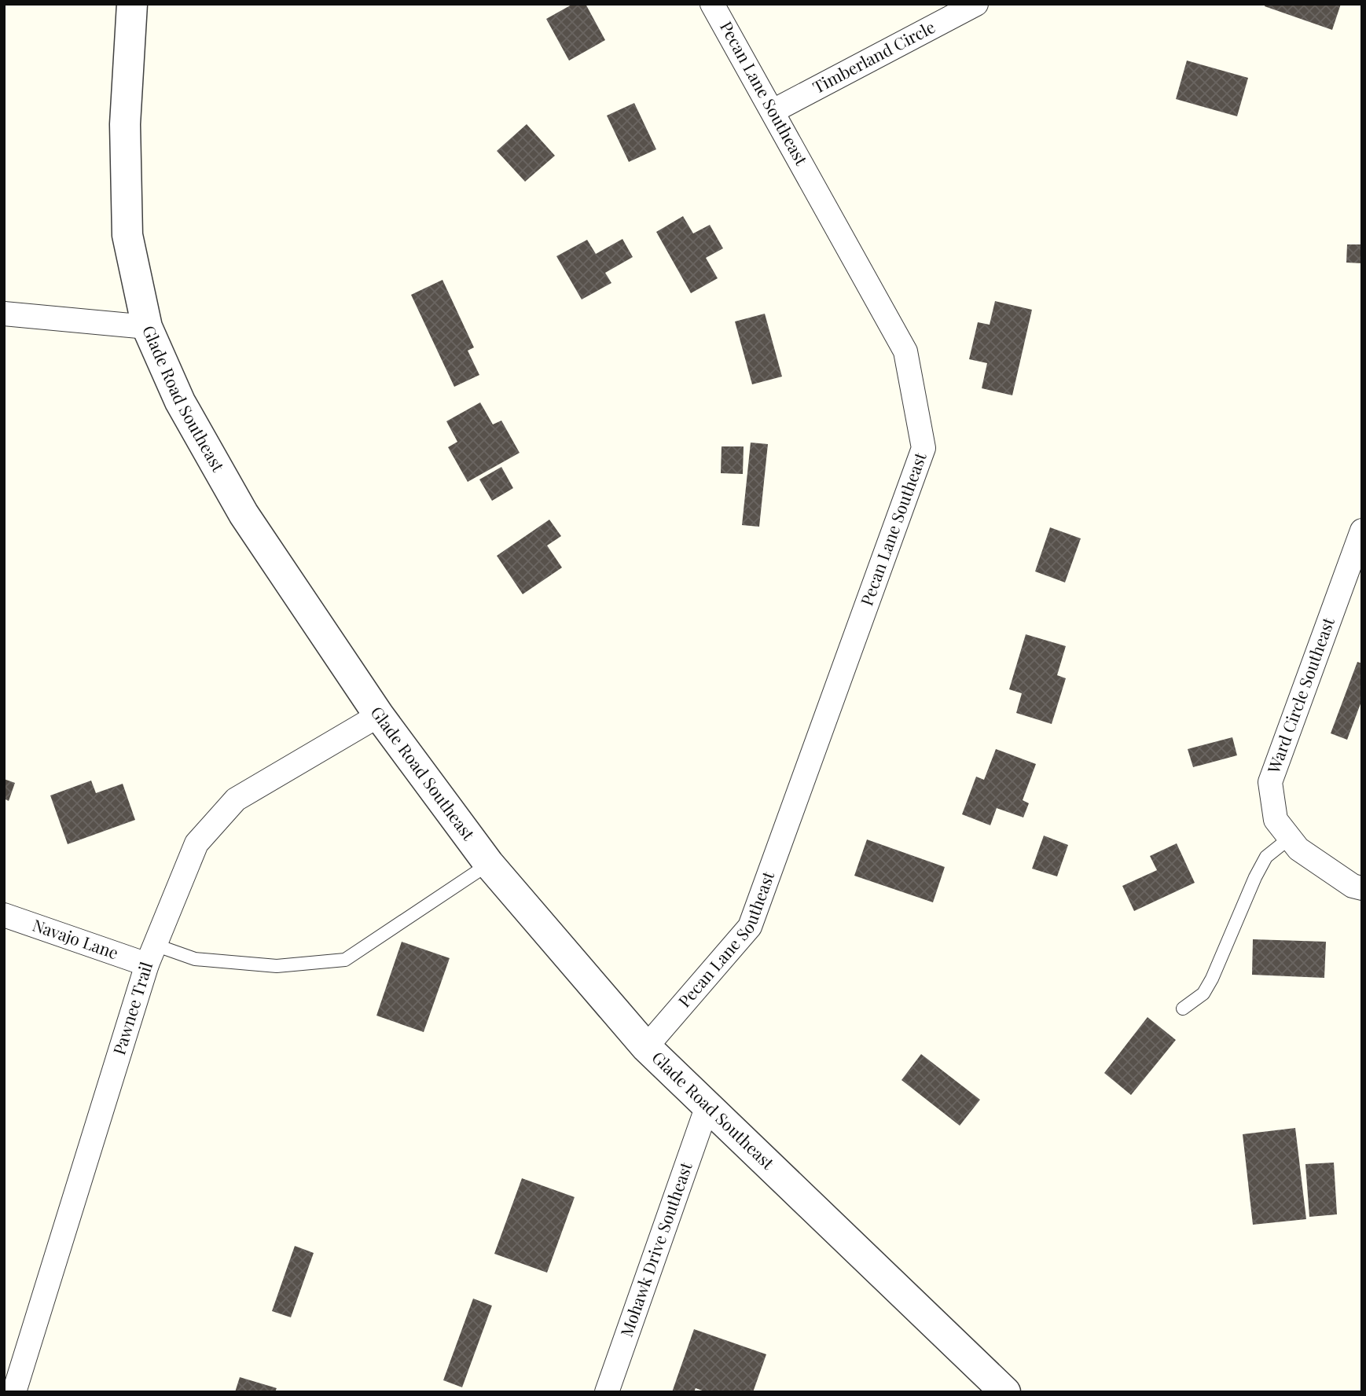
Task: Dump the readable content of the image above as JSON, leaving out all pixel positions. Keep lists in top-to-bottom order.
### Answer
{
  "streets": {
    "street": [
      "Timberland Circle",
      "Pecan Lane Southeast",
      "Glade Road Southeast",
      "Ward Circle Southeast",
      "Navajo Lane",
      "Pawnee Trail",
      "Mohawk Drive Southeast"
    ]
  },
  "crossings": [
    ["Timberland Circle", "Pecan Lane Southeast"],
    ["Pecan Lane Southeast", "Glade Road Southeast"],
    ["Glade Road Southeast", "Pawnee Trail"],
    ["Glade Road Southeast", "Mohawk Drive Southeast"],
    ["Navajo Lane", "Pawnee Trail"]
  ]
}
